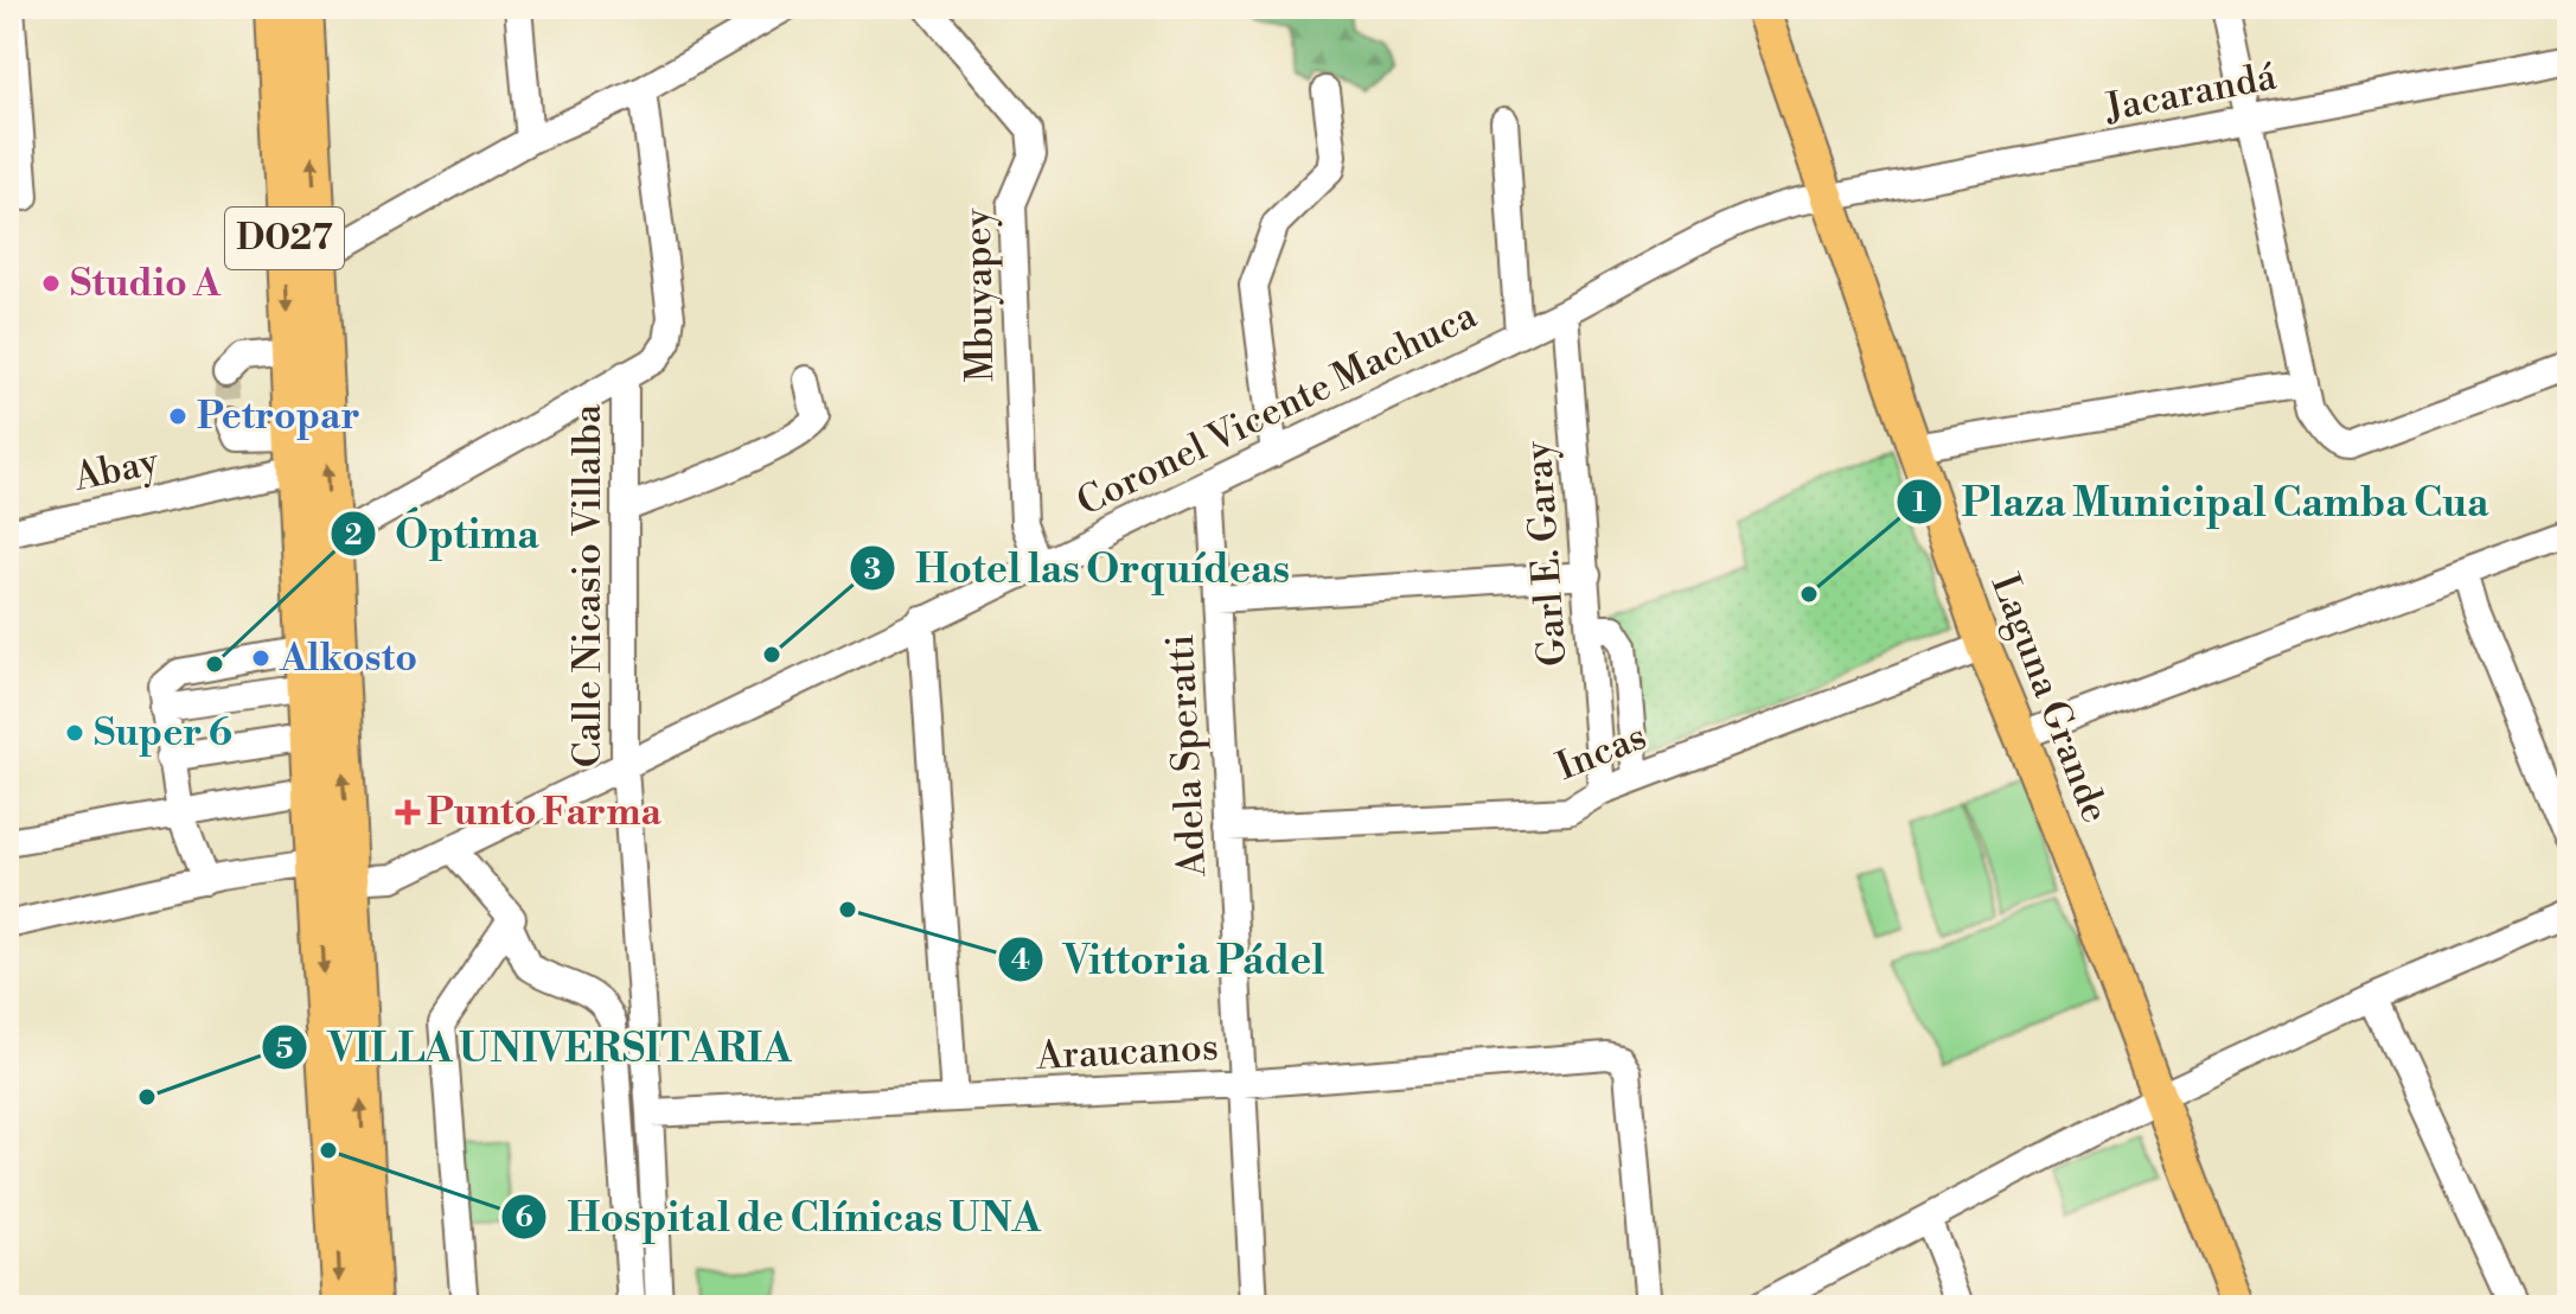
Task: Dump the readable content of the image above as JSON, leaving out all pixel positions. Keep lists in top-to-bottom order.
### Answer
{
  "streets": {
    "highway": ["D027"],
    "main road": ["Laguna Grande"],
    "street": [
      "Jacarandá",
      "Mbuyapey",
      "Coronel Vicente Machuca",
      "Abay",
      "Garl E. Garay",
      "Calle Nicasio Villalba",
      "Incas",
      "Adela Speratti",
      "Araucanos"
    ]
  },
  "crossings": [
    ["Jacarandá", "Coronel Vicente Machuca"],
    ["Jacarandá", "Laguna Grande"],
    ["D027", "Coronel Vicente Machuca"],
    ["D027", "Abay"],
    ["Mbuyapey", "Coronel Vicente Machuca"],
    ["Coronel Vicente Machuca", "Garl E. Garay"],
    ["Coronel Vicente Machuca", "Calle Nicasio Villalba"],
    ["Coronel Vicente Machuca", "Laguna Grande"],
    ["Coronel Vicente Machuca", "Adela Speratti"],
    ["Garl E. Garay", "Incas"],
    ["Calle Nicasio Villalba", "Araucanos"],
    ["Laguna Grande", "Incas"],
    ["Incas", "Adela Speratti"],
    ["Adela Speratti", "Araucanos"]
  ],
  "places": {
    "other": [
      "Studio A",
      "Petropar",
      "Plaza Municipal Camba Cua",
      "Hotel las Orquídeas",
      "Alkosto",
      "Óptima",
      "Super 6",
      "Vittoria Pádel",
      "VILLA UNIVERSITARIA",
      "Hospital de Clínicas UNA"
    ],
    "health": ["Punto Farma"]
  }
}
